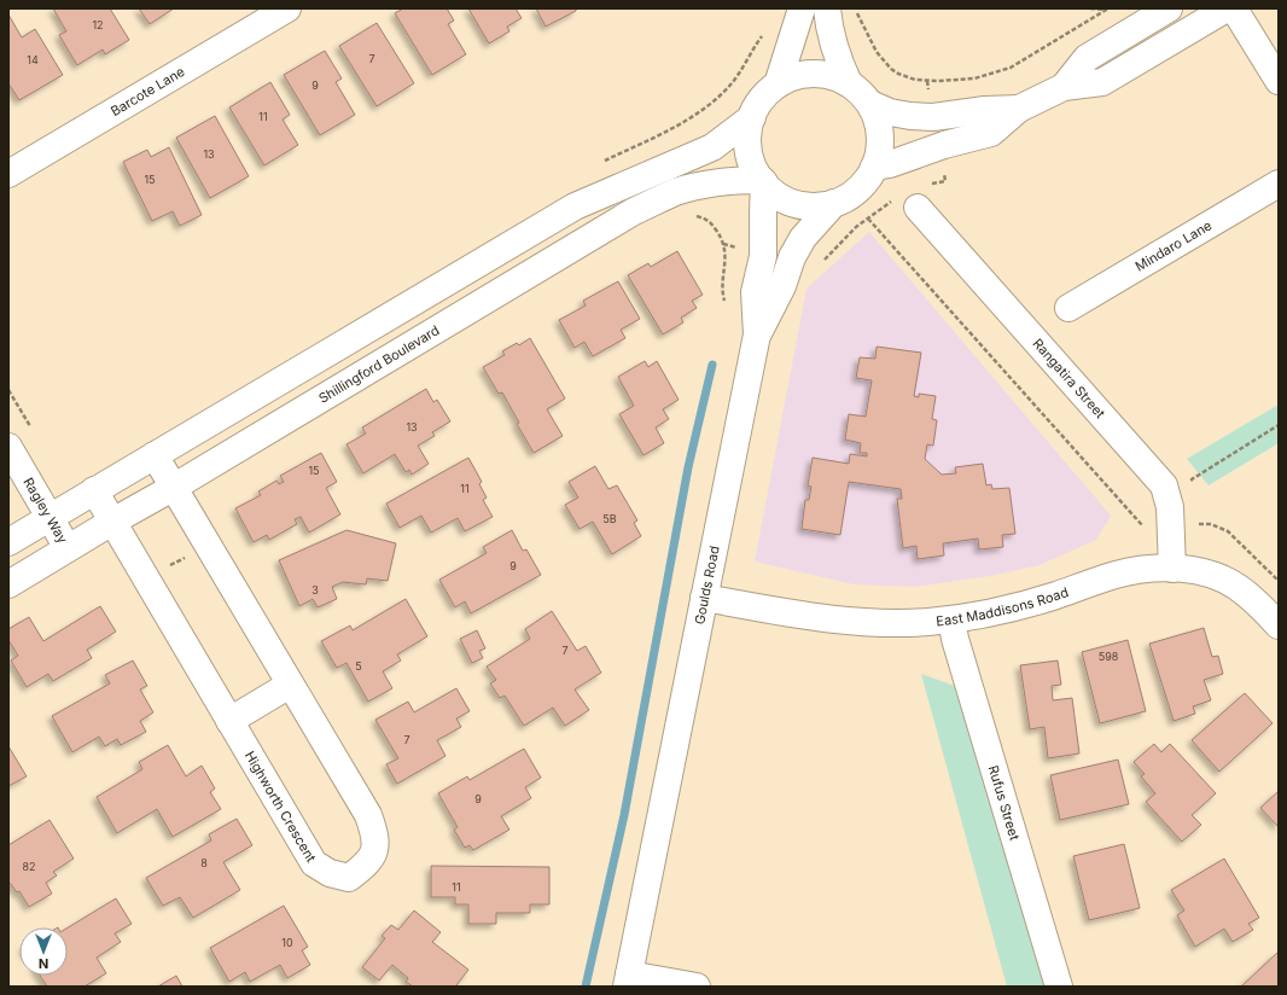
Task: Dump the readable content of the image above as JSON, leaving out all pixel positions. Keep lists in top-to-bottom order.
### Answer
{
  "streets": {
    "street": [
      "Barcote Lane",
      "Mindaro Lane",
      "Shillingford Boulevard",
      "Rangatira Street",
      "Ragley Way",
      "Goulds Road",
      "East Maddisons Road",
      "Rufus Street",
      "Highworth Crescent"
    ]
  },
  "crossings": [
    ["Shillingford Boulevard", "Ragley Way"],
    ["Shillingford Boulevard", "Goulds Road"],
    ["Shillingford Boulevard", "Highworth Crescent"],
    ["Rangatira Street", "East Maddisons Road"],
    ["Goulds Road", "East Maddisons Road"],
    ["East Maddisons Road", "Rufus Street"]
  ],
  "house_numbers": [
    "12",
    "7",
    "14",
    "9",
    "11",
    "13",
    "15",
    "13",
    "15",
    "11",
    "5B",
    "9",
    "3",
    "7",
    "598",
    "5",
    "7",
    "9",
    "8",
    "82",
    "11",
    "10"
  ],
  "north": "bottom"
}
